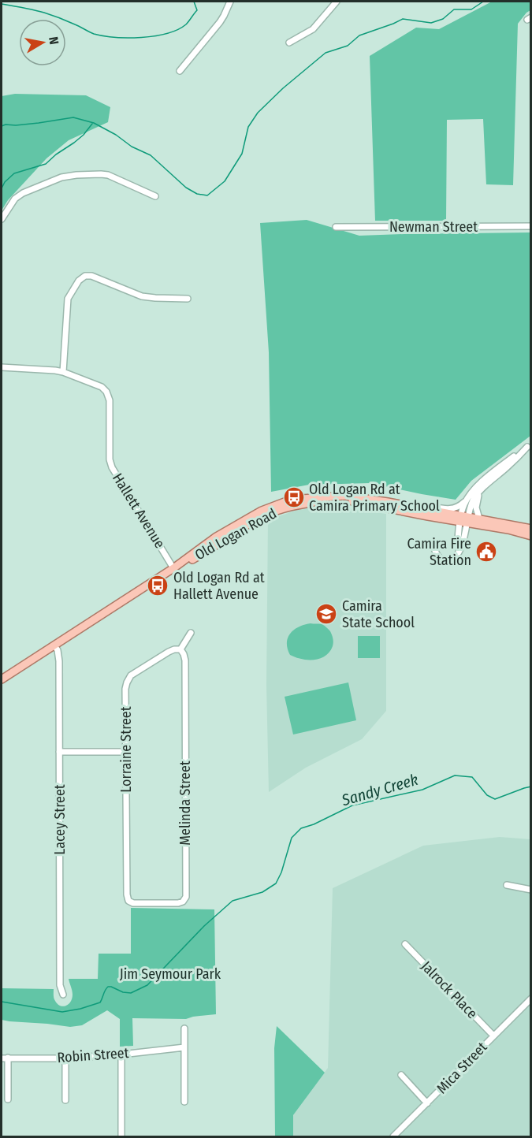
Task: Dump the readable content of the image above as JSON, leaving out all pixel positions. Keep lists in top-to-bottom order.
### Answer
{
  "streets": {
    "main road": ["Old Logan Road"],
    "street": [
      "Newman Street",
      "Hallett Avenue",
      "Lorraine Street",
      "Melinda Street",
      "Lacey Street",
      "Jalrock Place",
      "Robin Street",
      "Mica Street"
    ]
  },
  "crossings": [
    ["Hallett Avenue", "Old Logan Road"],
    ["Old Logan Road", "Lacey Street"],
    ["Lorraine Street", "Melinda Street"],
    ["Jalrock Place", "Mica Street"]
  ],
  "water": ["Sandy Creek"],
  "parks": ["Jim Seymour Park"],
  "places": {
    "bus stop": ["Old Logan Rd at Camira Primary School", "Old Logan Rd at Hallett Avenue"],
    "public building": ["Camira Fire Station"],
    "school or university": ["Camira State School"]
  },
  "north": "right"
}
